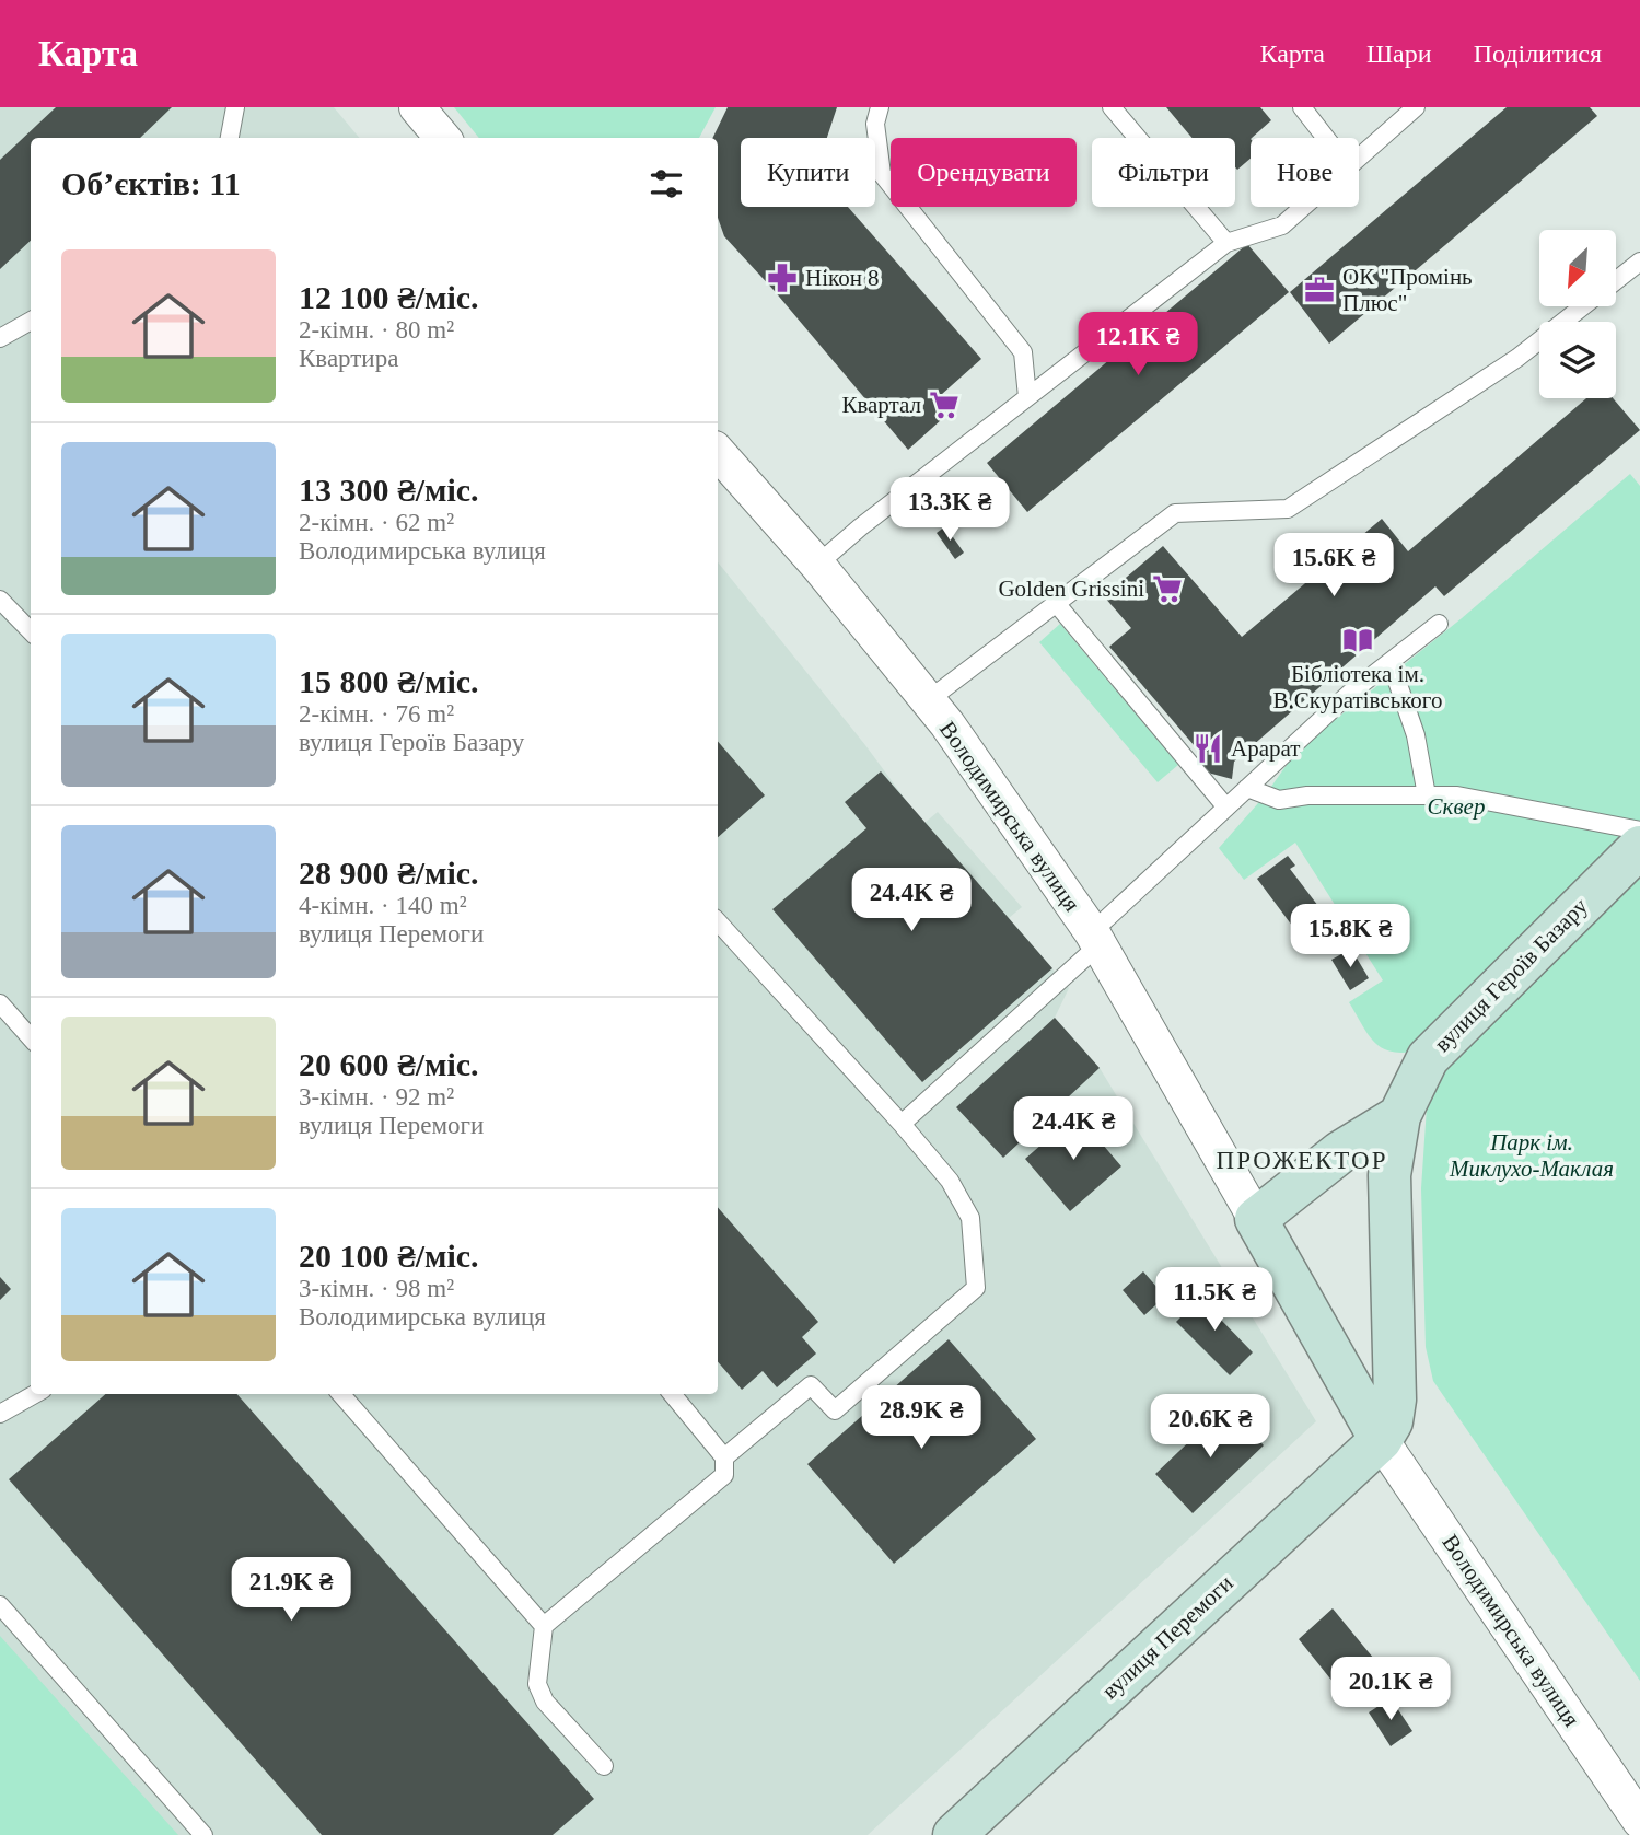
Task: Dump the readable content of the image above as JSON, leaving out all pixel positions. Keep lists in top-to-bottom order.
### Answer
{
  "streets": {
    "street": ["Володимирська вулиця", "вулиця Героїв Базару", "вулиця Перемоги"]
  },
  "crossings": [
    ["Володимирська вулиця", "вулиця Героїв Базару"],
    ["Володимирська вулиця", "вулиця Перемоги"],
    ["вулиця Героїв Базару", "вулиця Перемоги"]
  ],
  "districts": ["ПРОЖЕКТОР"],
  "parks": ["Сквер", "Парк ім. Миклухо-Маклая"],
  "places": {
    "pharmacy": ["Нікон 8"],
    "office": ["ОК \"Промінь Плюс\""],
    "supermarket": ["Квартал", "Golden Grissini"],
    "library": ["Бібліотека ім. В.Скуратівського"],
    "restaurant": ["Арарат"]
  },
  "north": "bottom left",
  "page": {
    "header": "Карта",
    "nav": ["Карта", "Шари", "Поділитися"],
    "chip": [
      "Купити",
      "Орендувати",
      "Фільтри",
      "Нове"
    ],
    "heading": "Об’єктів: 11",
    "list": [
      {
        "name": "12 100 ₴/міс.",
        "note": "2-кімн. · 80 m² · Квартира"
      },
      {
        "name": "13 300 ₴/міс.",
        "note": "2-кімн. · 62 m² · Володимирська вулиця"
      },
      {
        "name": "15 800 ₴/міс.",
        "note": "2-кімн. · 76 m² · вулиця Героїв Базару"
      },
      {
        "name": "28 900 ₴/міс.",
        "note": "4-кімн. · 140 m² · вулиця Перемоги"
      },
      {
        "name": "20 600 ₴/міс.",
        "note": "3-кімн. · 92 m² · вулиця Перемоги"
      },
      {
        "name": "20 100 ₴/міс.",
        "note": "3-кімн. · 98 m² · Володимирська вулиця"
      }
    ],
    "price": [
      "12.1K ₴",
      "13.3K ₴",
      "15.6K ₴",
      "24.4K ₴",
      "15.8K ₴",
      "24.4K ₴",
      "11.5K ₴",
      "28.9K ₴",
      "20.6K ₴",
      "21.9K ₴",
      "20.1K ₴"
    ]
  }
}
